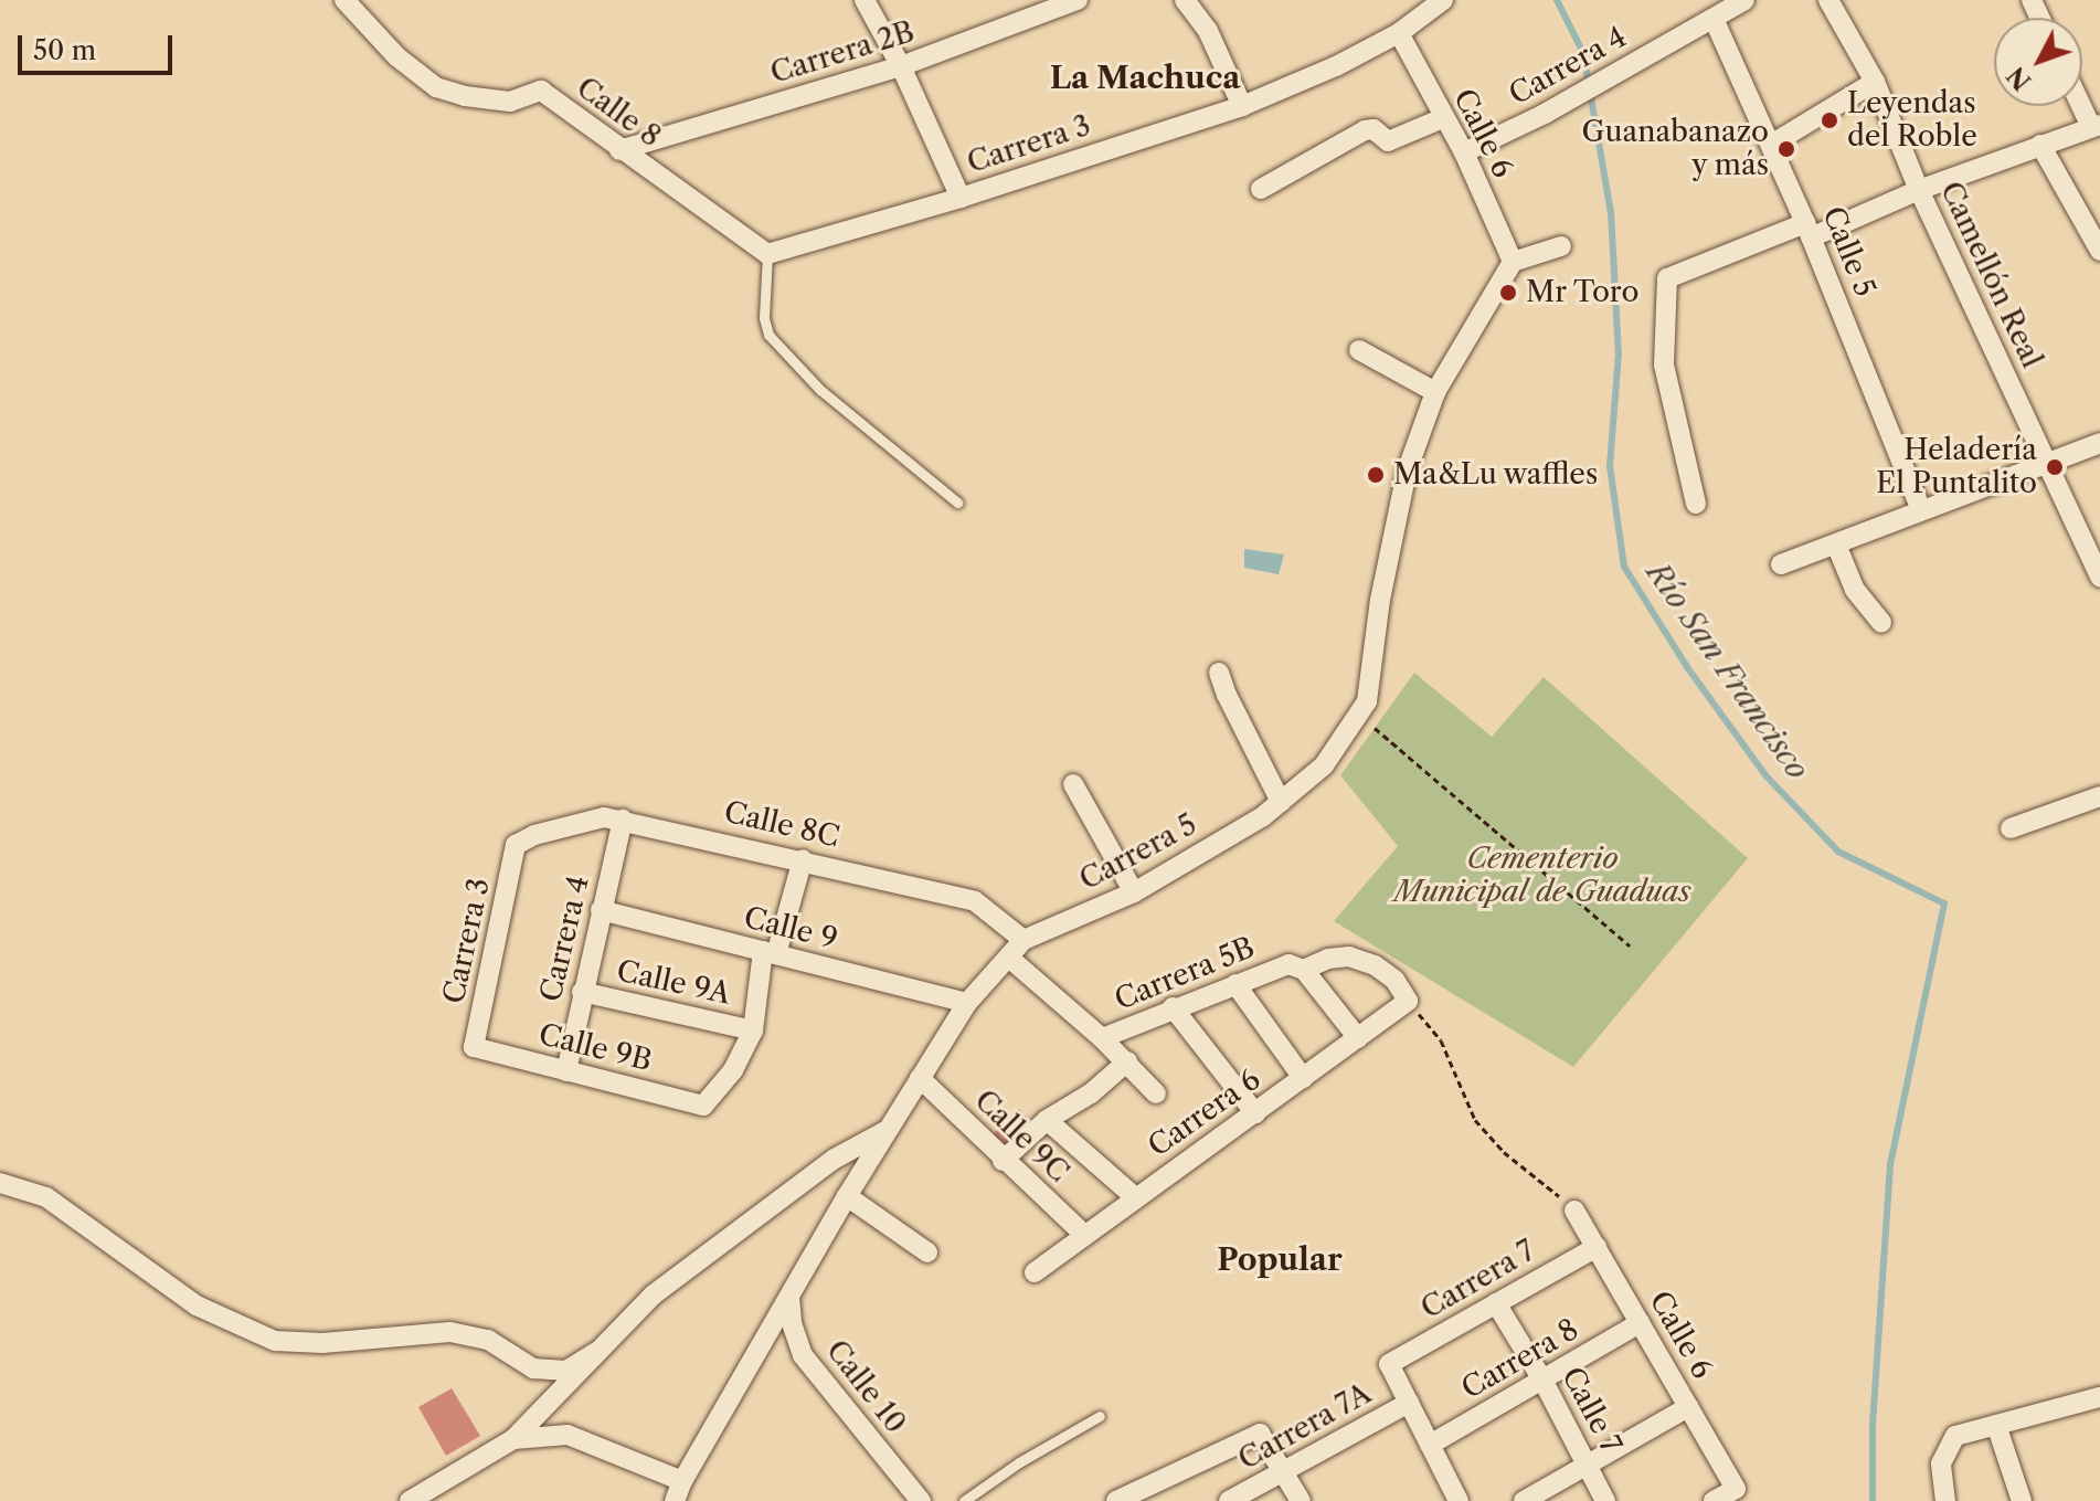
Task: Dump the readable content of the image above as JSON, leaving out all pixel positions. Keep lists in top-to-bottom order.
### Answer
{
  "streets": {
    "street": [
      "Carrera 2B",
      "Carrera 4",
      "Calle 8",
      "Calle 6",
      "Carrera 3",
      "Calle 5",
      "Camellón Real",
      "Calle 8C",
      "Carrera 5",
      "Calle 9",
      "Carrera 5B",
      "Calle 9A",
      "Calle 9B",
      "Carrera 6",
      "Calle 9C",
      "Carrera 7",
      "Carrera 8",
      "Calle 10",
      "Calle 7",
      "Carrera 7A"
    ]
  },
  "crossings": [
    ["Carrera 2B", "Calle 8"],
    ["Carrera 4", "Calle 6"],
    ["Carrera 4", "Calle 5"],
    ["Carrera 4", "Calle 8C"],
    ["Carrera 4", "Calle 9"],
    ["Carrera 4", "Calle 9A"],
    ["Carrera 4", "Calle 9B"],
    ["Calle 8", "Carrera 3"],
    ["Calle 6", "Carrera 3"],
    ["Calle 6", "Carrera 5"],
    ["Calle 6", "Carrera 7"],
    ["Calle 6", "Carrera 8"],
    ["Carrera 3", "Calle 8C"],
    ["Carrera 3", "Calle 9B"],
    ["Calle 8C", "Carrera 5"],
    ["Calle 9A", "Calle 9B"],
    ["Carrera 6", "Calle 9C"],
    ["Carrera 7", "Calle 7"],
    ["Carrera 7", "Carrera 7A"],
    ["Carrera 8", "Calle 7"]
  ],
  "districts": ["La Machuca", "Popular"],
  "water": ["Río San Francisco"],
  "parks": ["Cementerio Municipal de Guaduas"],
  "places": [
    "Leyendas del Roble",
    "Guanabanazo y más",
    "Mr Toro",
    "Heladería El Puntalito",
    "Ma&Lu waffles"
  ],
  "scale_bar": "50 m",
  "north": "bottom left"
}
